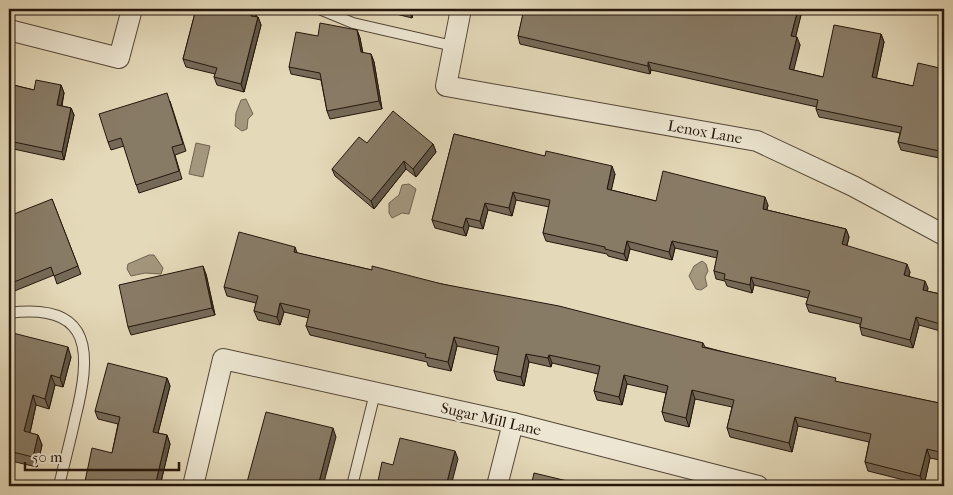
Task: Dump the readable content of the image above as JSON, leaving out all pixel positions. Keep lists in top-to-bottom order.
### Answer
{
  "streets": {
    "street": ["Lenox Lane", "Sugar Mill Lane"]
  },
  "scale_bar": "50 m"
}
